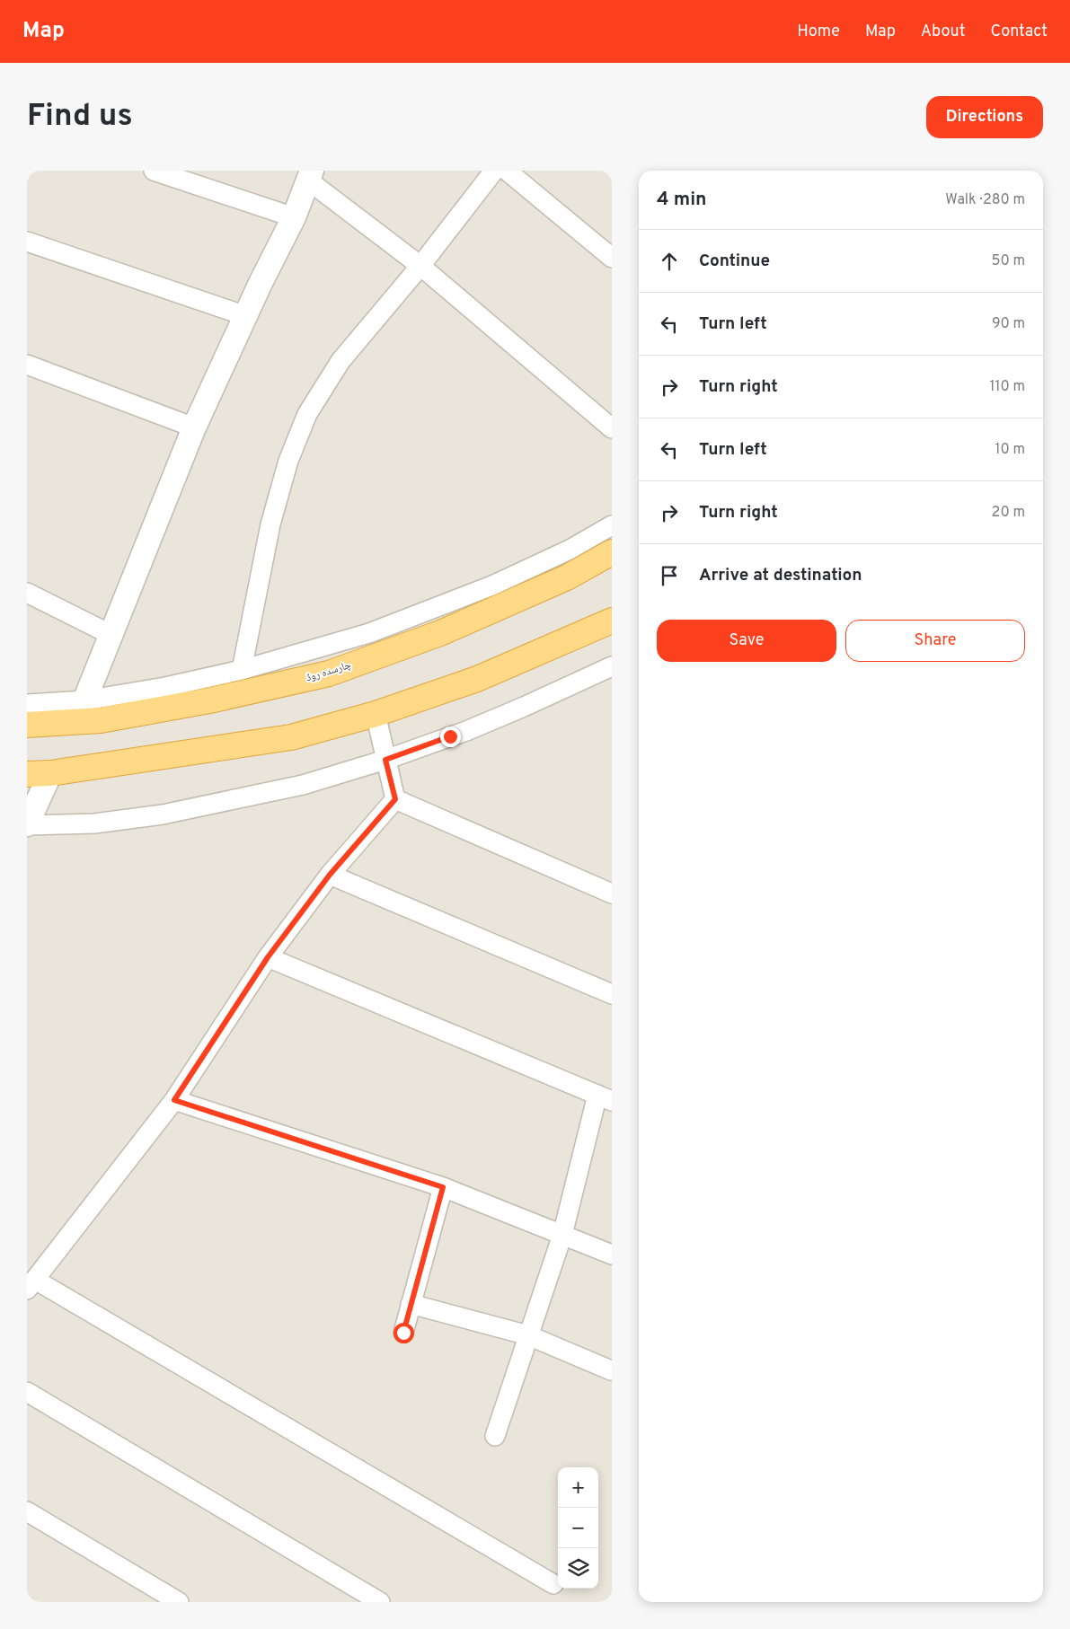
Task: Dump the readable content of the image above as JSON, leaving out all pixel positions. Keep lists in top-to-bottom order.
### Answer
{
  "streets": {
    "highway": ["چارسدہ روڈ"]
  },
  "page": {
    "header": "Map",
    "nav": [
      "Home",
      "Map",
      "About",
      "Contact"
    ],
    "buttons": [
      "Directions",
      ["Save", "Share"]
    ],
    "title": "Find us",
    "heading": ["4 min", "Walk · 280 m"],
    "list": [
      ["Continue", "50 m"],
      ["Turn left", "90 m"],
      ["Turn right", "110 m"],
      ["Turn left", "10 m"],
      ["Turn right", "20 m"],
      "Arrive at destination"
    ],
    "map_buttons": ["+", "−"]
  }
}
